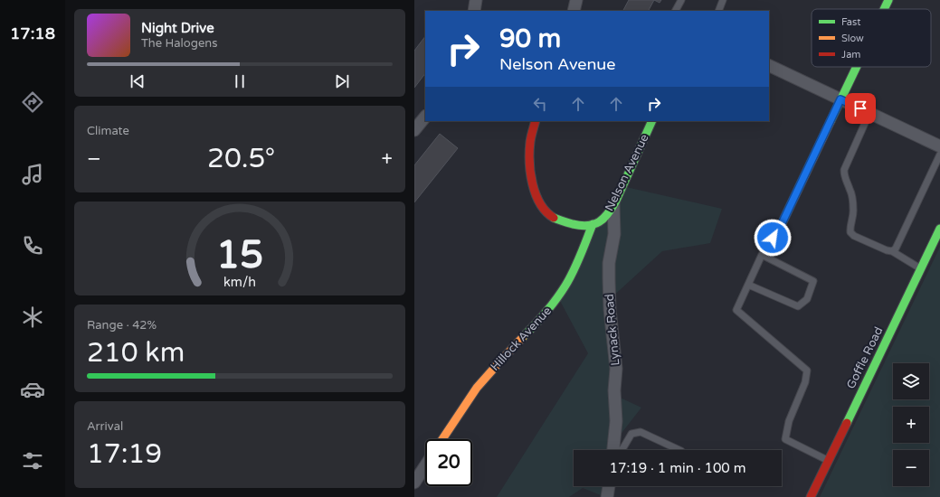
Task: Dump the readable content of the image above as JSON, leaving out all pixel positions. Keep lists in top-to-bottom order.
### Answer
{
  "streets": {
    "street": [
      "Nelson Avenue",
      "Lynack Road",
      "Hillock Avenue",
      "Goffle Road"
    ]
  },
  "crossings": [
    ["Nelson Avenue", "Lynack Road"],
    ["Nelson Avenue", "Hillock Avenue"]
  ],
  "legend": ["Fast", "Slow", "Jam"],
  "page": {
    "tabs": "17:18",
    "turn": ["90 m", "Nelson Avenue"],
    "song": ["Night Drive", "The Halogens"],
    "tile": [
      "Climate",
      ["Range · 42%", "210 km"],
      ["Arrival", "17:19"]
    ],
    "heat": ["−", "20.5°", "+"],
    "map_buttons": ["+", "−"],
    "limit": "20",
    "trip": "17:19 · 1 min · 100 m",
    "gauge": ["15", "km/h"]
  }
}
